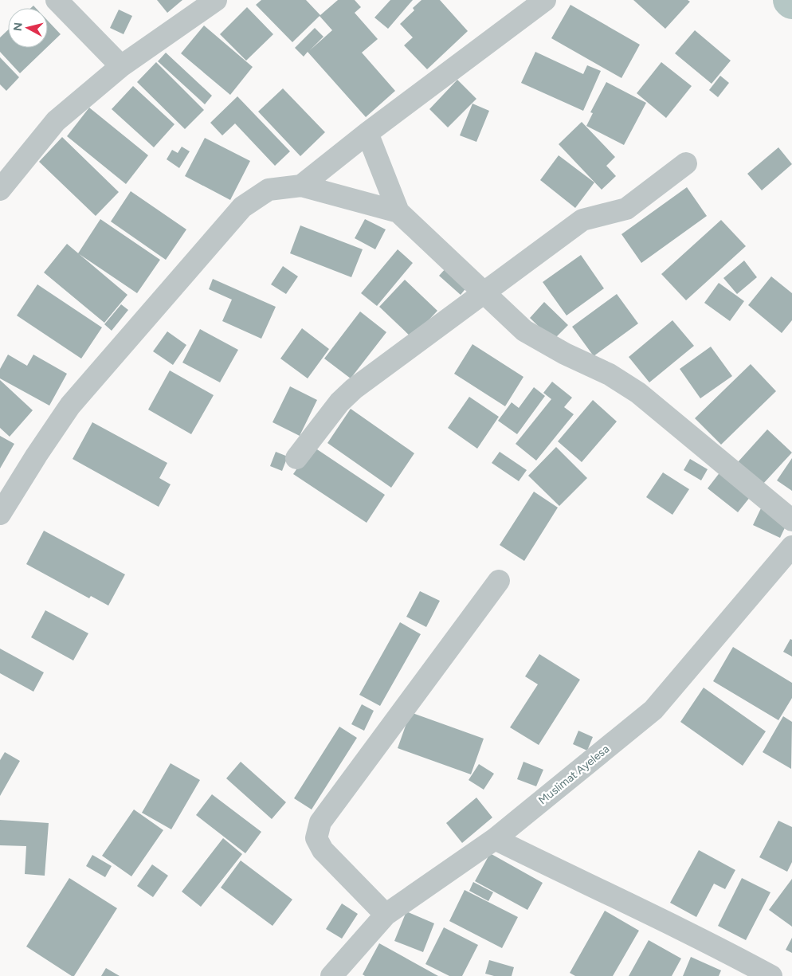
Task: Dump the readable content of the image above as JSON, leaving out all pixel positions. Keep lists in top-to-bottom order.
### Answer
{
  "streets": {
    "street": ["Muslimat Ayelesa"]
  },
  "north": "left"
}
